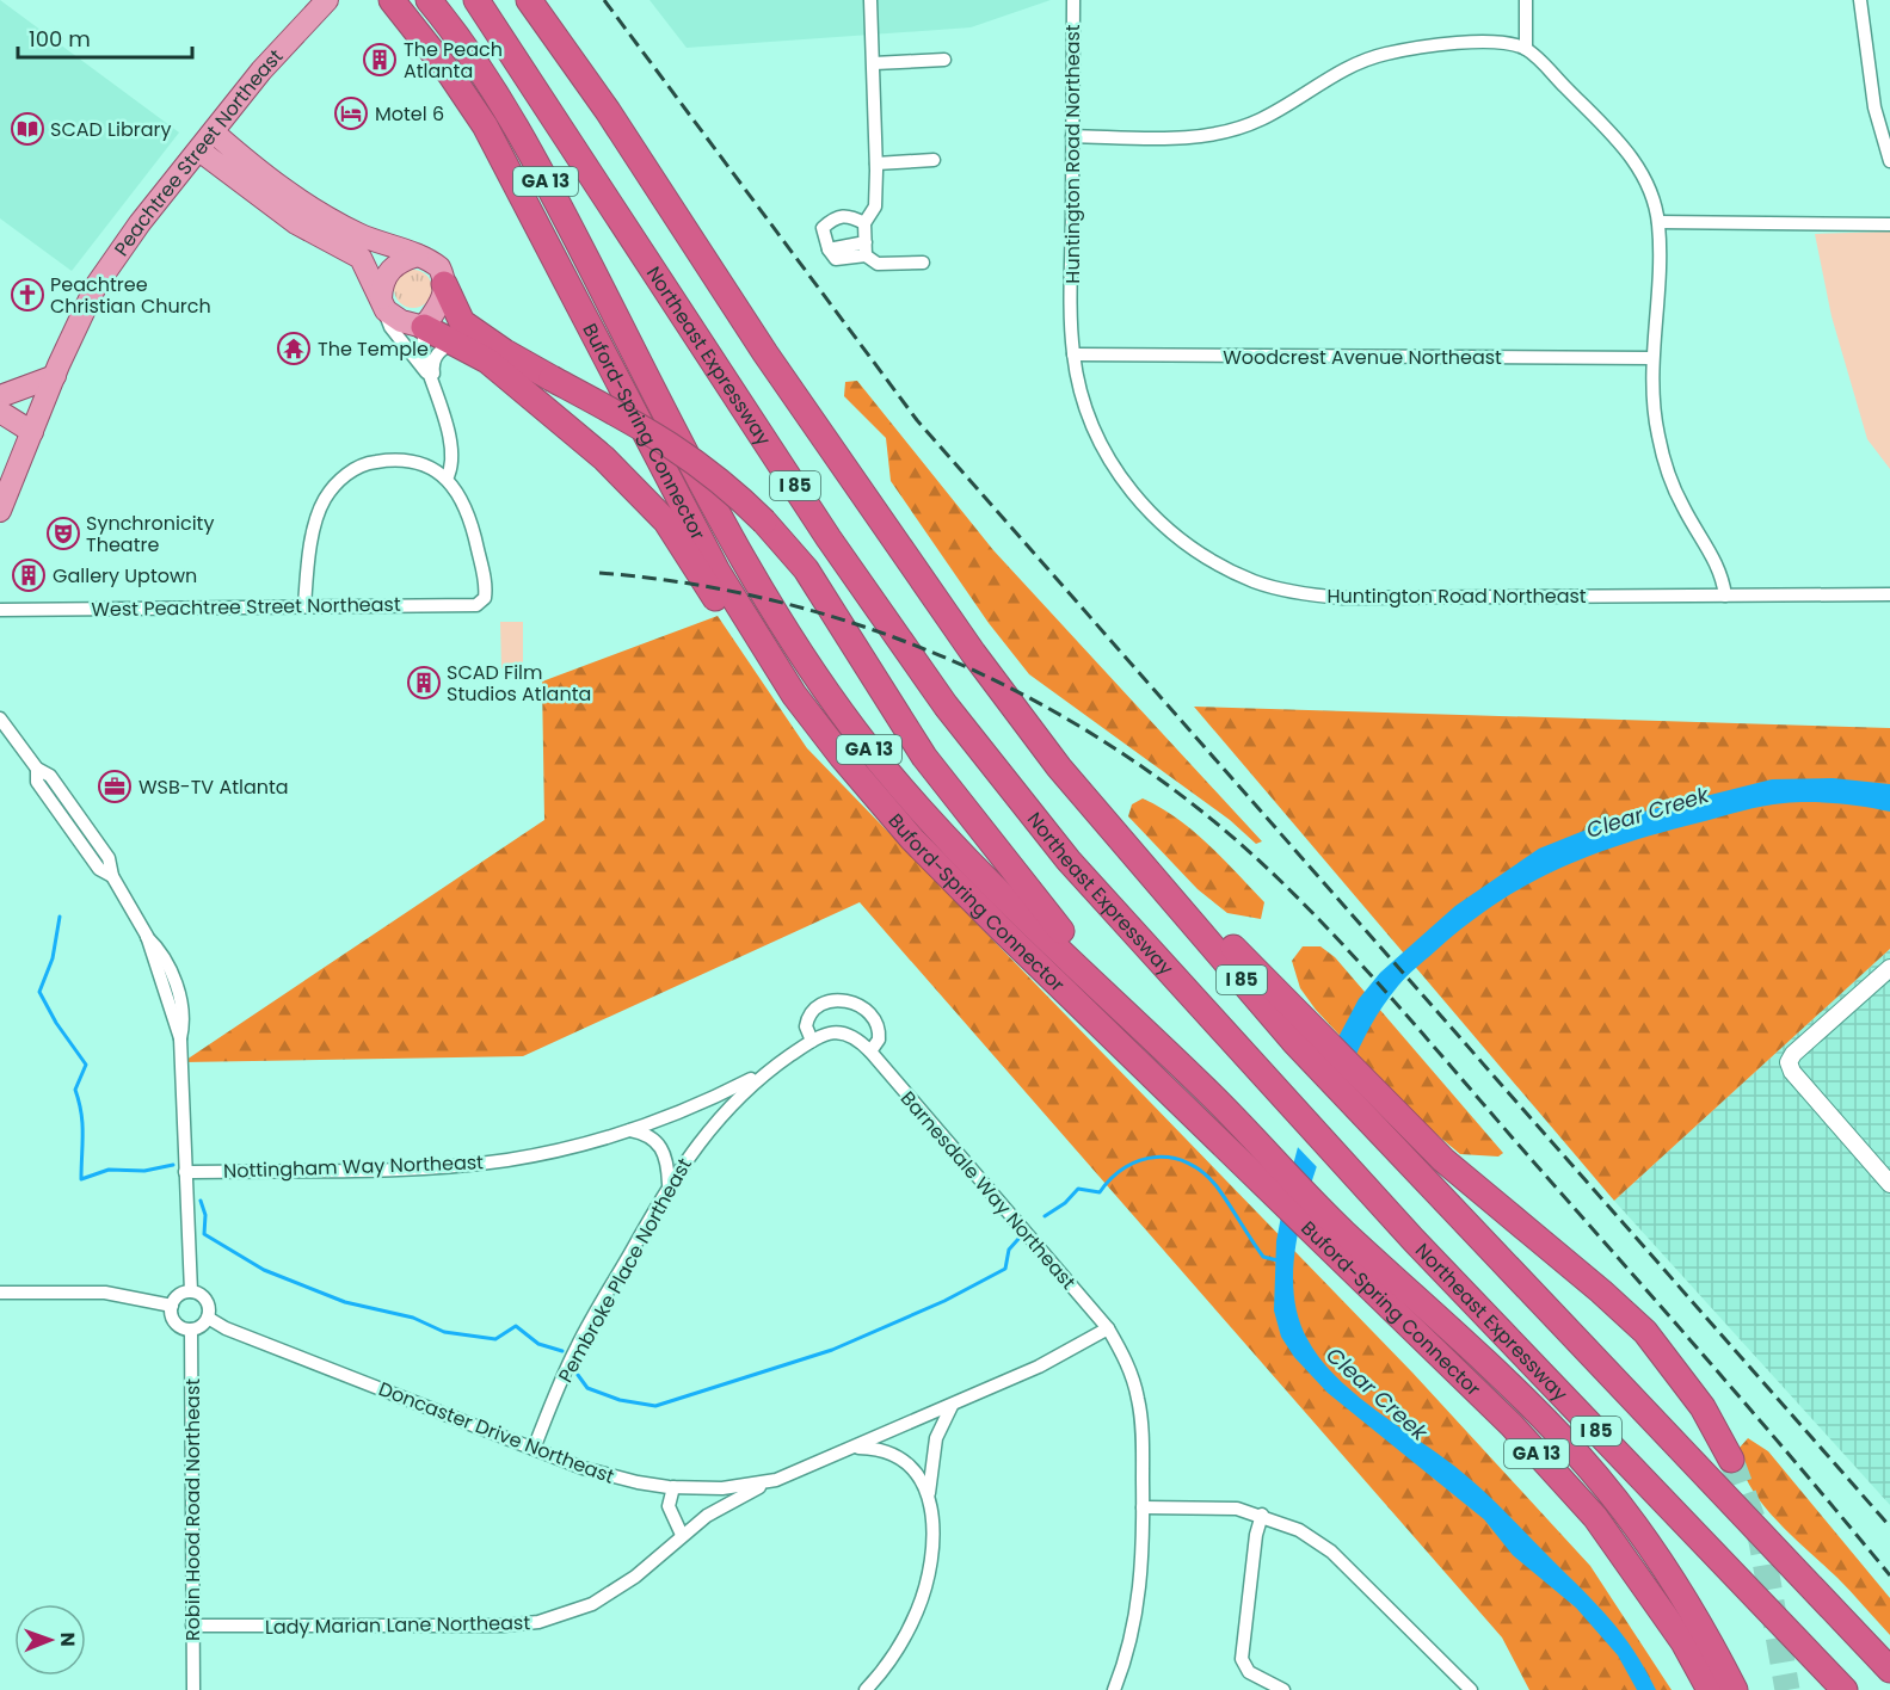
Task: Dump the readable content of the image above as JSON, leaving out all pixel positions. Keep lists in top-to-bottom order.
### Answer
{
  "streets": {
    "highway": [
      "GA 13",
      "Northeast Expressway",
      "Buford-Spring Connector",
      "I 85"
    ],
    "main road": ["Peachtree Street Northeast"],
    "street": [
      "Huntington Road Northeast",
      "Woodcrest Avenue Northeast",
      "West Peachtree Street Northeast",
      "Nottingham Way Northeast",
      "Barnesdale Way Northeast",
      "Pembroke Place Northeast",
      "Doncaster Drive Northeast",
      "Robin Hood Road Northeast",
      "Lady Marian Lane Northeast"
    ]
  },
  "crossings": [
    ["Huntington Road Northeast", "Woodcrest Avenue Northeast"],
    ["Nottingham Way Northeast", "Barnesdale Way Northeast"],
    ["Nottingham Way Northeast", "Pembroke Place Northeast"],
    ["Barnesdale Way Northeast", "Pembroke Place Northeast"],
    ["Barnesdale Way Northeast", "Doncaster Drive Northeast"],
    ["Pembroke Place Northeast", "Doncaster Drive Northeast"],
    ["Doncaster Drive Northeast", "Robin Hood Road Northeast"],
    ["Doncaster Drive Northeast", "Lady Marian Lane Northeast"],
    ["Robin Hood Road Northeast", "Lady Marian Lane Northeast"]
  ],
  "water": ["Clear Creek"],
  "places": {
    "building": ["The Peach Atlanta", "Gallery Uptown", "SCAD Film Studios Atlanta"],
    "hotel": ["Motel 6"],
    "library": ["SCAD Library"],
    "church": ["Peachtree Christian Church"],
    "temple": ["The Temple"],
    "theatre": ["Synchronicity Theatre"],
    "office": ["WSB-TV Atlanta"]
  },
  "scale_bar": "100 m",
  "north": "right"
}
